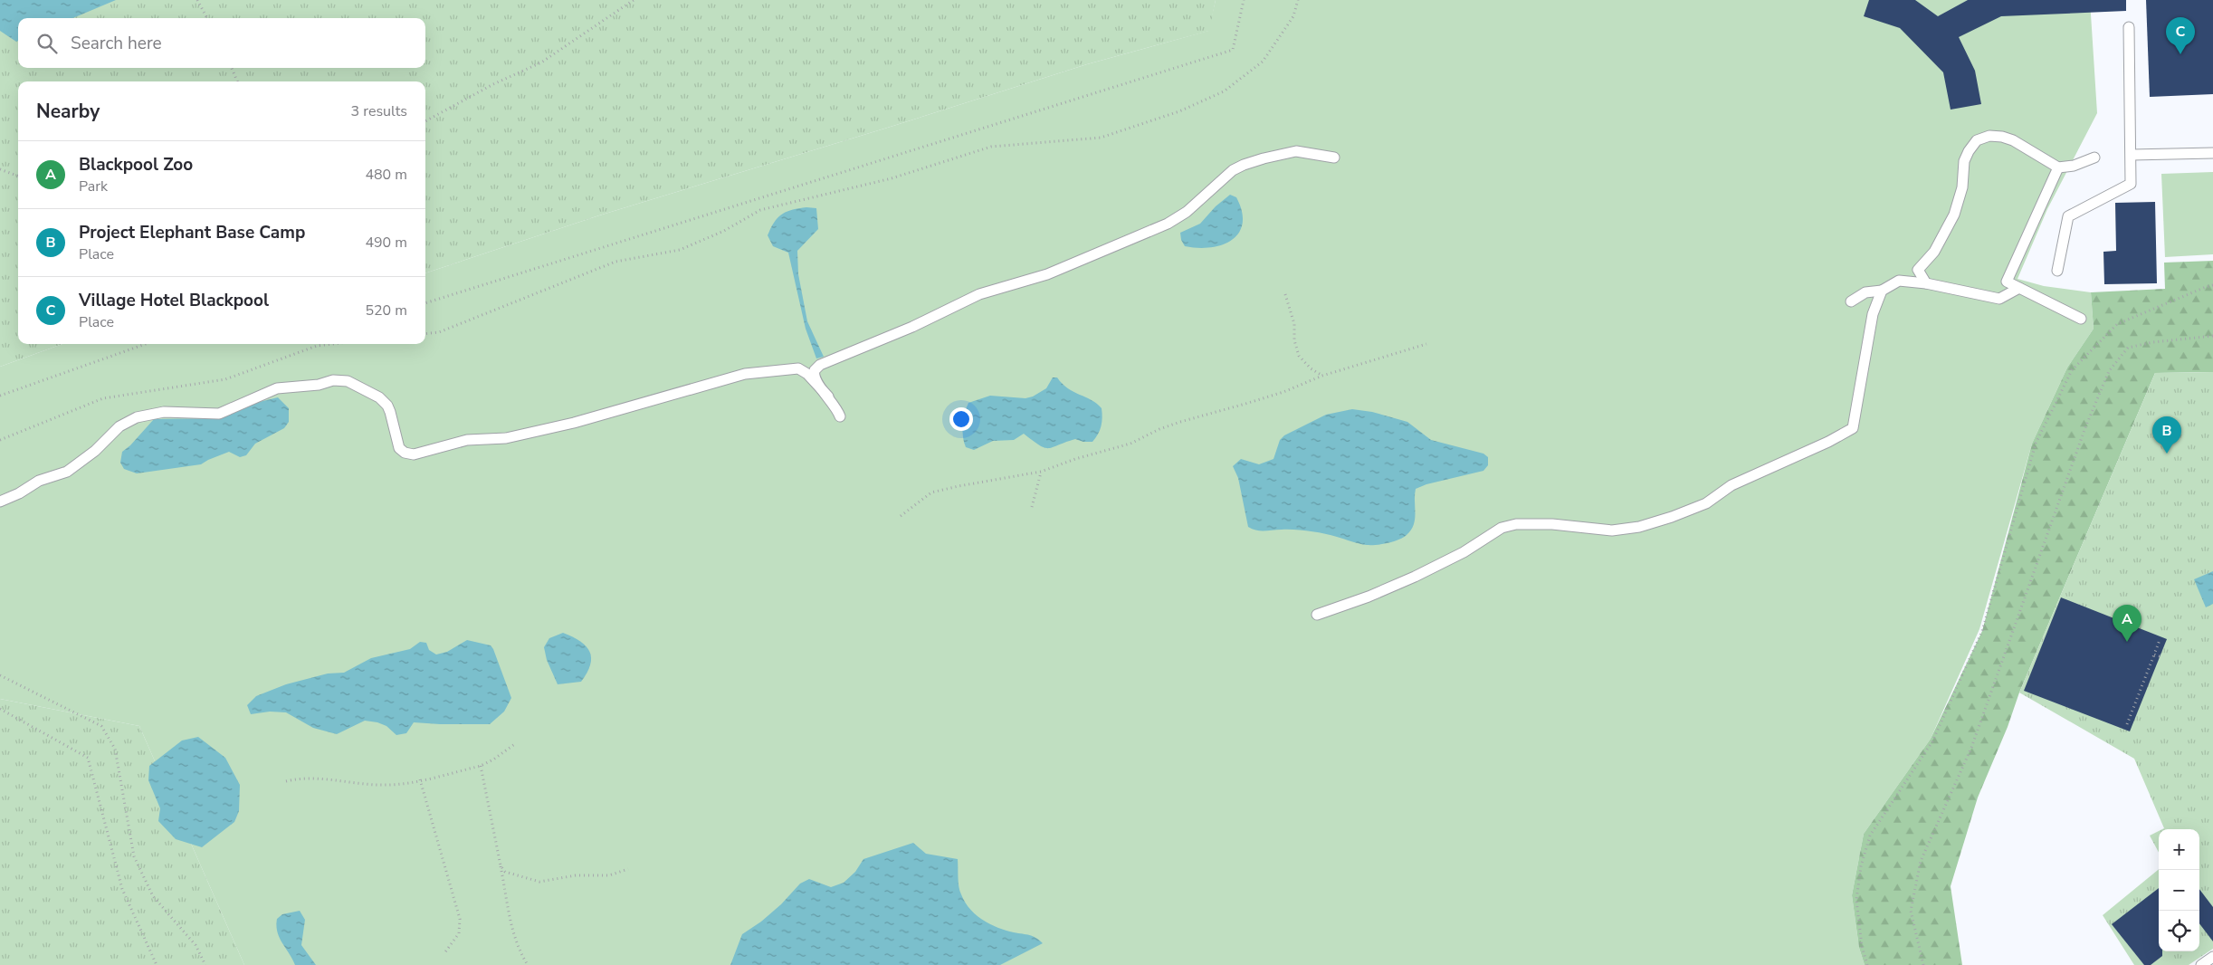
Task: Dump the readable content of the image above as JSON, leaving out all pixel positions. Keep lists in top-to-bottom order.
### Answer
{
  "page": {
    "pins": ["C", "B", "A"],
    "search": "Search here",
    "heading": ["Nearby", "3 results"],
    "list": [
      {
        "mark": "A",
        "name": "Blackpool Zoo",
        "note": "Park",
        "value": "480 m"
      },
      {
        "mark": "B",
        "name": "Project Elephant Base Camp",
        "note": "Place",
        "value": "490 m"
      },
      {
        "mark": "C",
        "name": "Village Hotel Blackpool",
        "note": "Place",
        "value": "520 m"
      }
    ],
    "map_buttons": ["+", "−"]
  }
}
